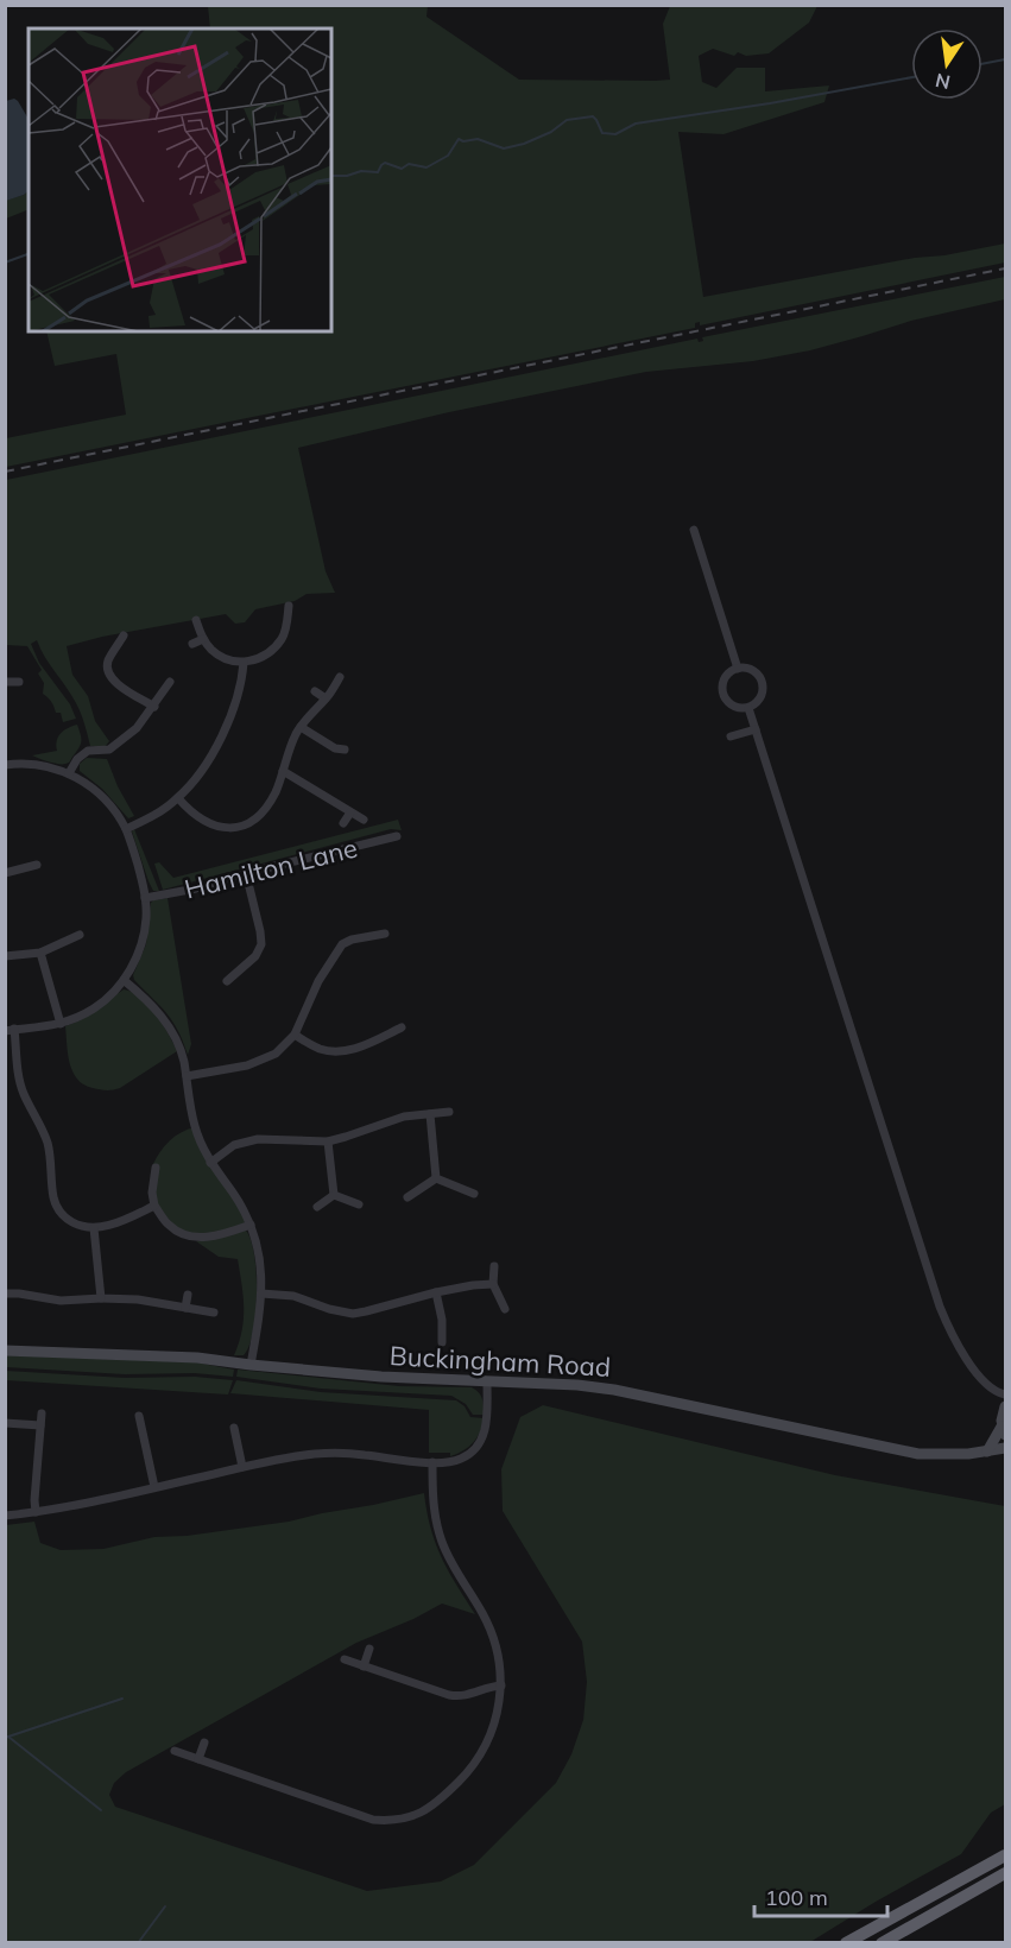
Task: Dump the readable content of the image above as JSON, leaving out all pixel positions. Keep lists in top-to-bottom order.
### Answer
{
  "streets": {
    "main road": ["Buckingham Road"],
    "street": ["Hamilton Lane"]
  },
  "scale_bar": "100 m",
  "north": "bottom"
}
